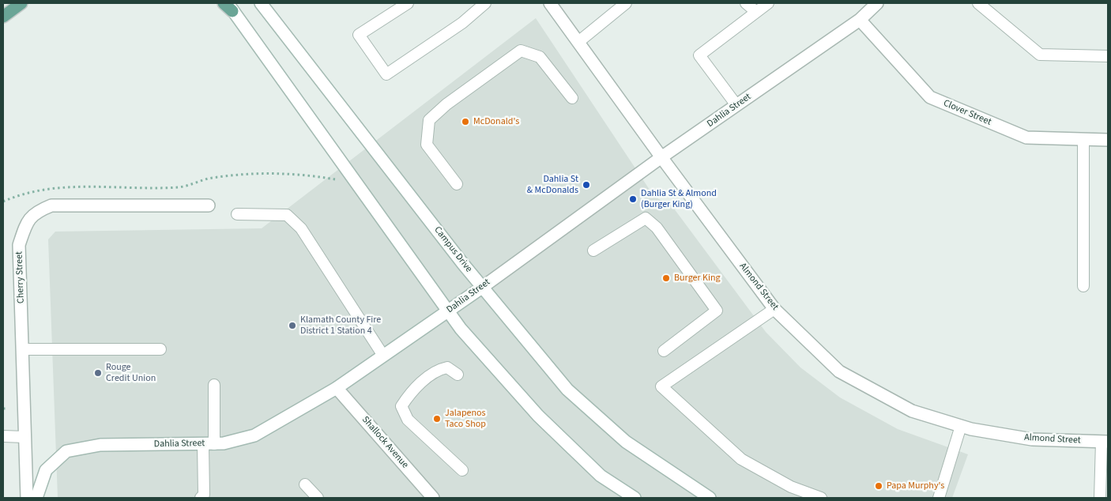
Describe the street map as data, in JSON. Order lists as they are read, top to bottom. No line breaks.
{"streets":{"street":["Dahlia Street","Clover Street","Campus Drive","Cherry Street","Almond Street","Shallock Avenue"]},"crossings":[["Dahlia Street","Clover Street"],["Dahlia Street","Campus Drive"],["Dahlia Street","Almond Street"],["Dahlia Street","Shallock Avenue"]],"places":["McDonald's","Dahlia St & McDonalds","Dahlia St & Almond (Burger King)","Burger King","Klamath County Fire District 1 Station 4","Rouge Credit Union","Jalapenos Taco Shop","Papa Murphy's"]}
